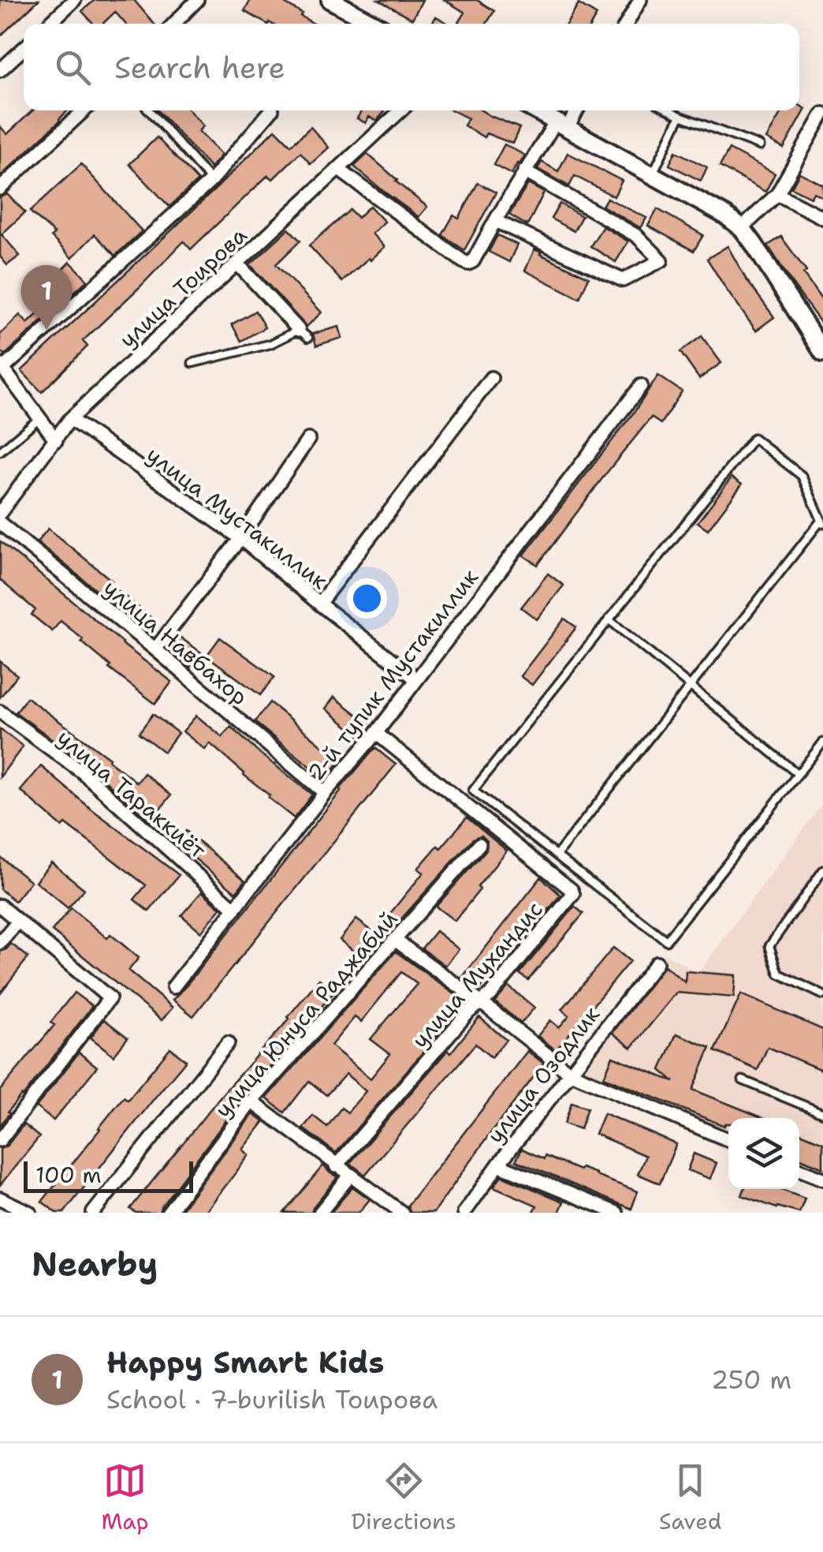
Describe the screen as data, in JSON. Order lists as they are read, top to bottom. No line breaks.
{"streets":{"street":["улица Тоирова","улица Мустакиллик","улица Навбахор","2-й тупик Мустакиллик","улица Тараккиёт","улица Мухандис","улица Юнуса Раджабий","улица Озодлик"]},"crossings":[["улица Тоирова","улица Мустакиллик"],["улица Мустакиллик","2-й тупик Мустакиллик"],["улица Навбахор","2-й тупик Мустакиллик"],["2-й тупик Мустакиллик","улица Тараккиёт"],["2-й тупик Мустакиллик","улица Мухандис"]],"scale_bar":"100 m","page":{"search":"Search here","pins":"1","scale":"100 m","heading":"Nearby","list":[{"mark":"1","name":"Happy Smart Kids","note":"School · 7-burilish Тоирова","value":"250 m"}],"nav":["Map","Directions","Saved"]}}
